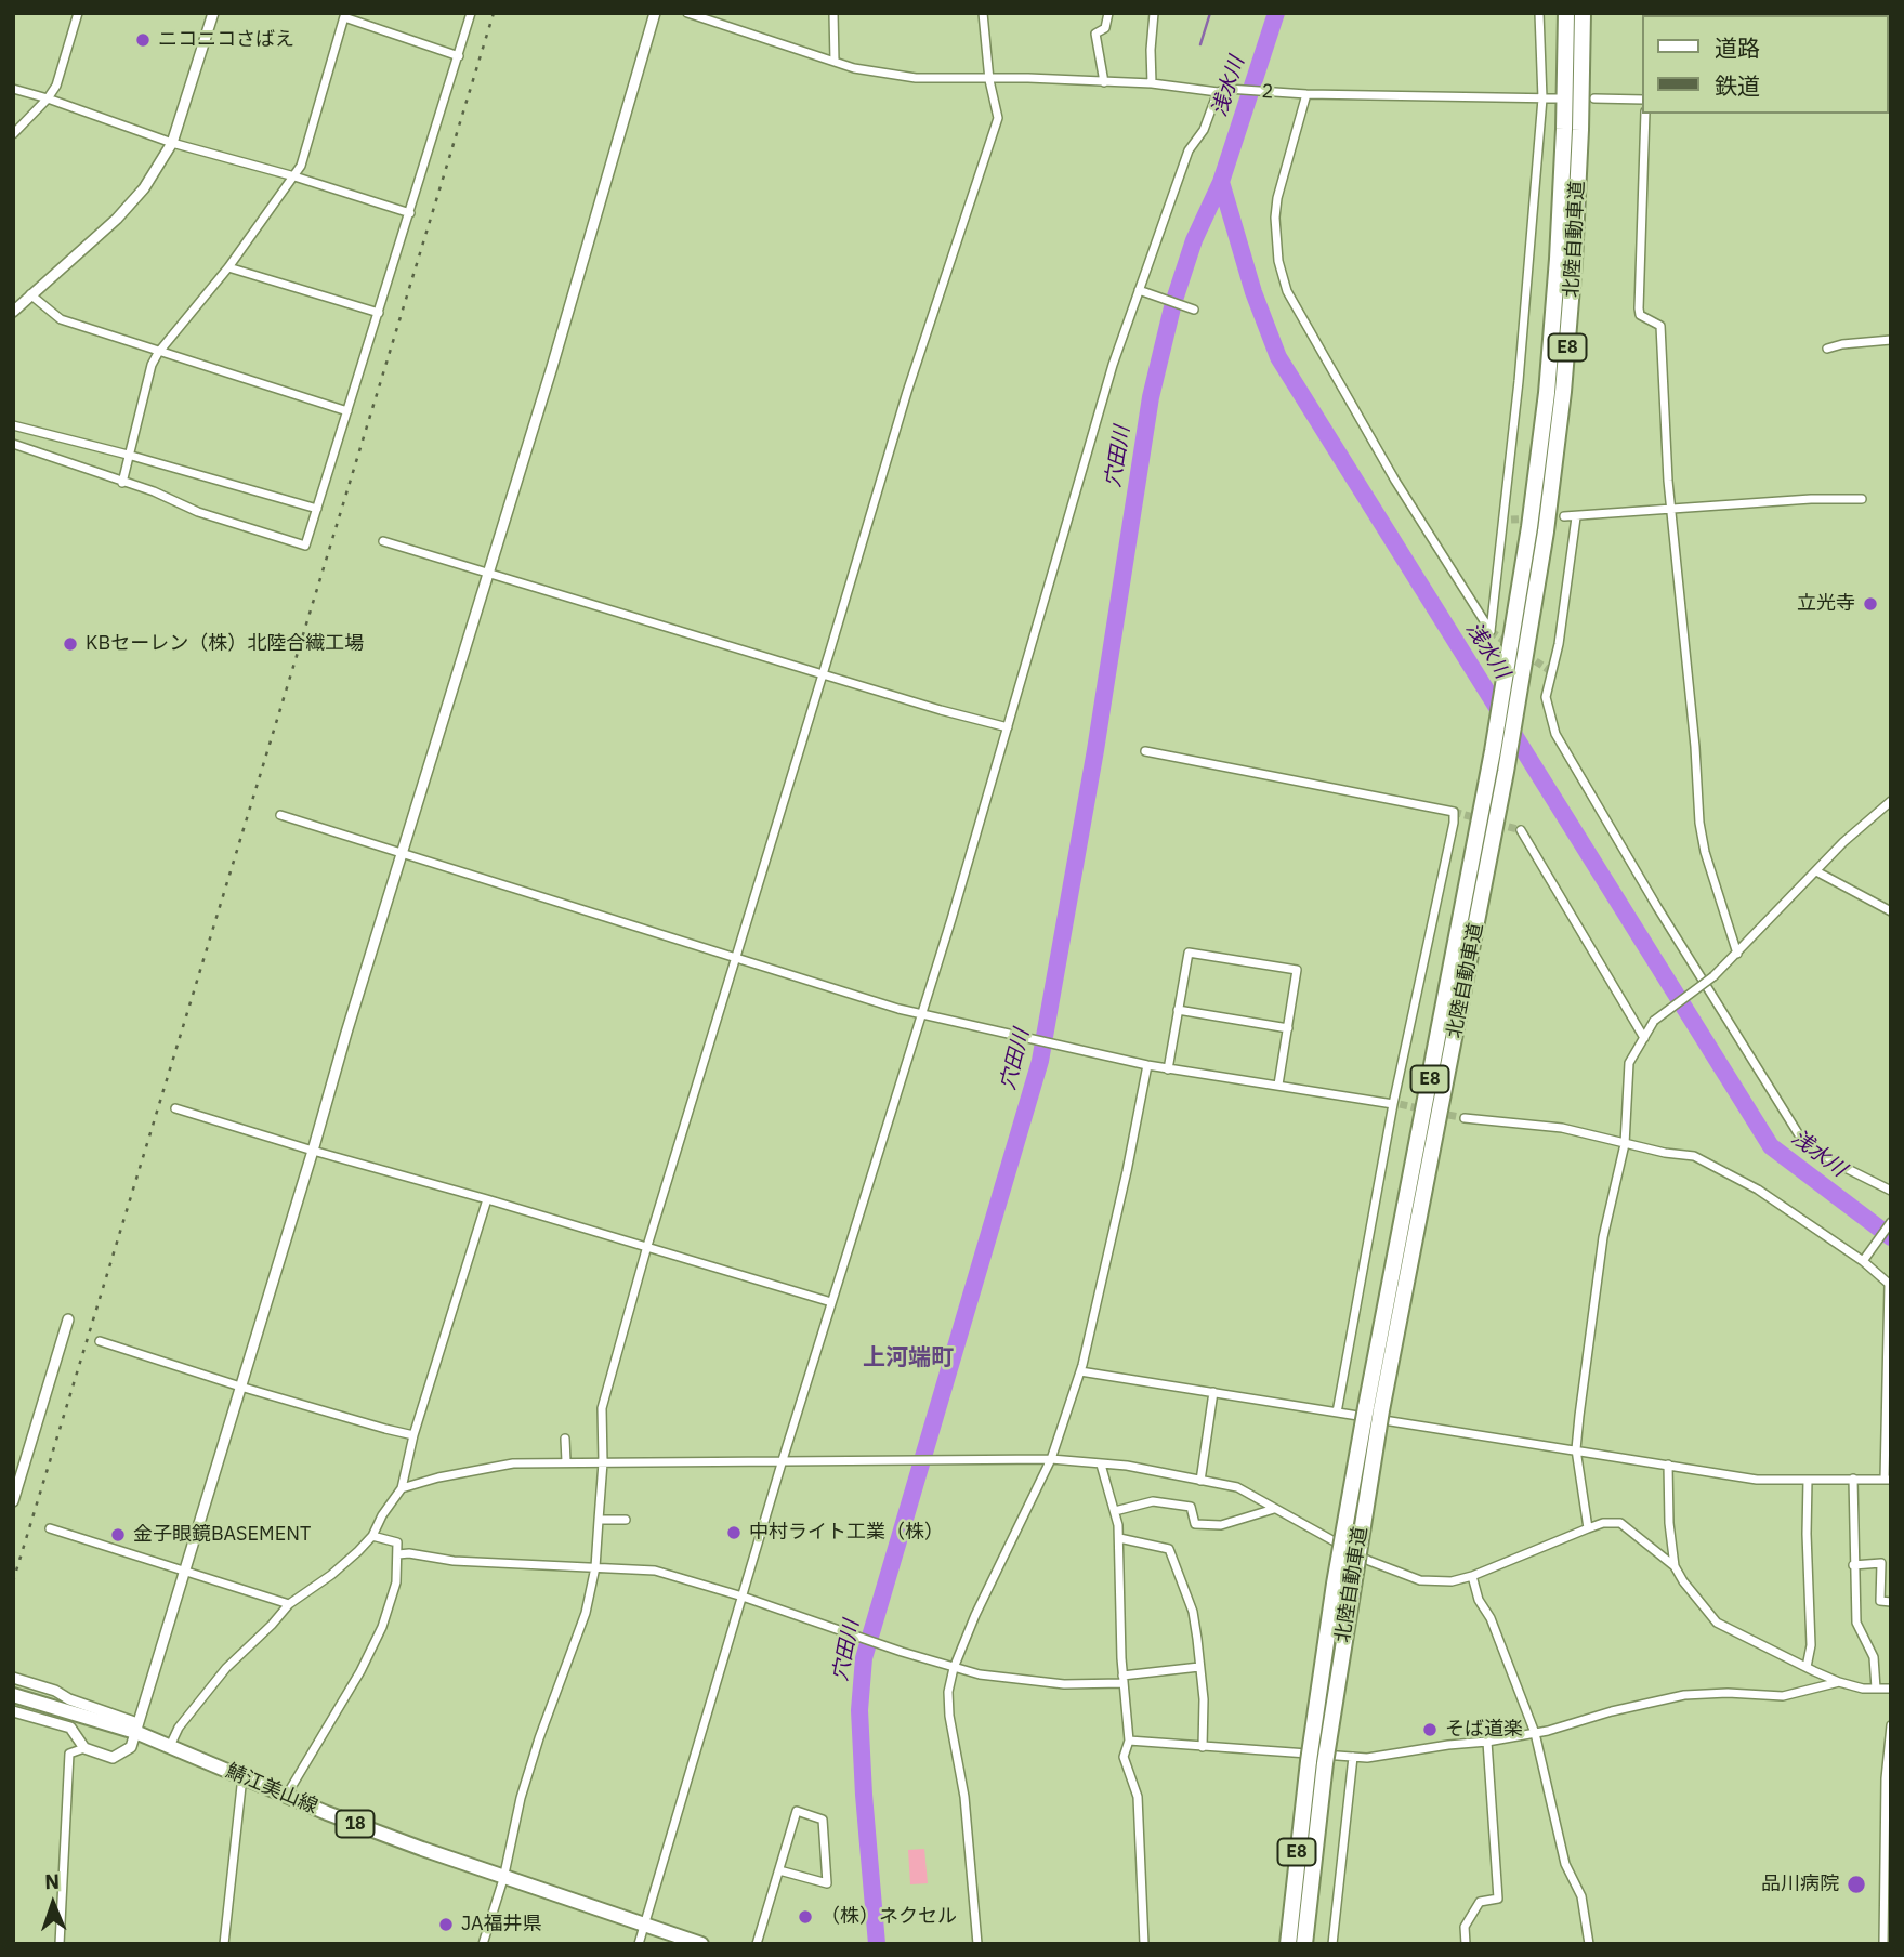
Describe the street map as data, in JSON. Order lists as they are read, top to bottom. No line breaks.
{"streets":{"highway":["北陸自動車道","E8"],"main road":["鯖江美山線","18"],"street":["2"]},"districts":["上河端町"],"water":["浅水川","穴田川"],"places":["ニコニコさばえ","立光寺","KBセーレン（株）北陸合繊工場","中村ライト工業（株）","金子眼鏡BASEMENT","そば道楽","品川病院","（株）ネクセル","JA福井県"],"legend":["道路","鉄道"],"north":"top"}
